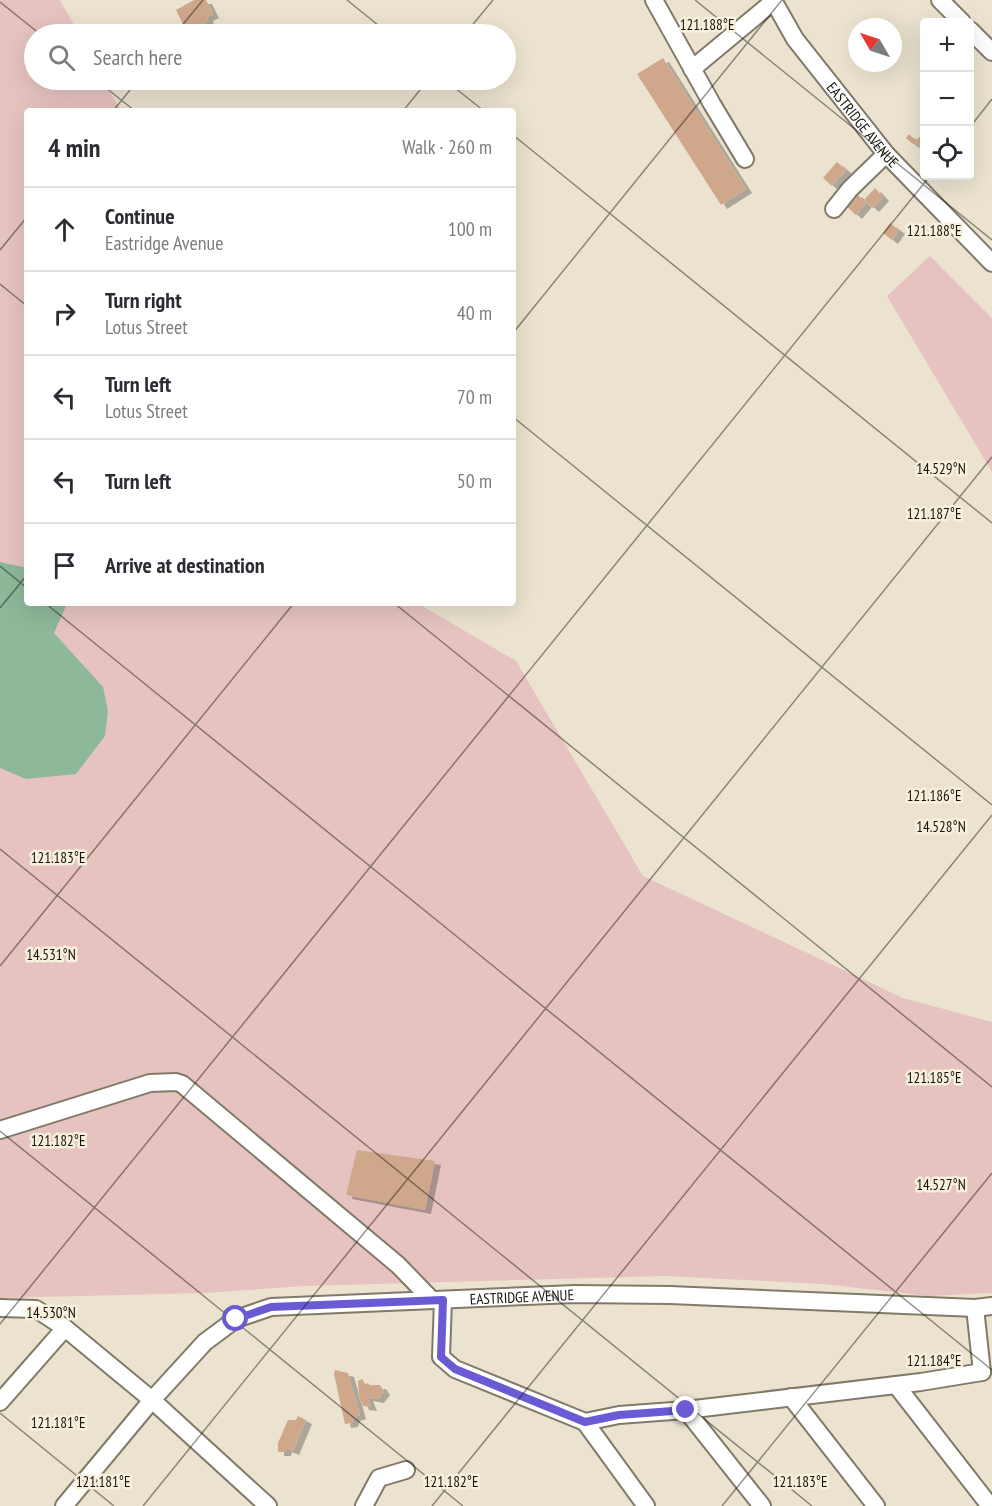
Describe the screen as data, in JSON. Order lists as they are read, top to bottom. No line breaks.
{"streets":{"street":["EASTRIDGE AVENUE"]},"north":"top left","page":{"map_buttons":["+","−"],"search":"Search here","heading":["4 min","Walk · 260 m"],"list":[["Continue","Eastridge Avenue","100 m"],["Turn right","Lotus Street","40 m"],["Turn left","Lotus Street","70 m"],["Turn left","50 m"],"Arrive at destination"]},"coordinates":["121.188°E","14.529°N","121.187°E","121.186°E","14.528°N","121.183°E","14.531°N","121.185°E","121.182°E","14.527°N","14.530°N","121.184°E","121.181°E"]}
